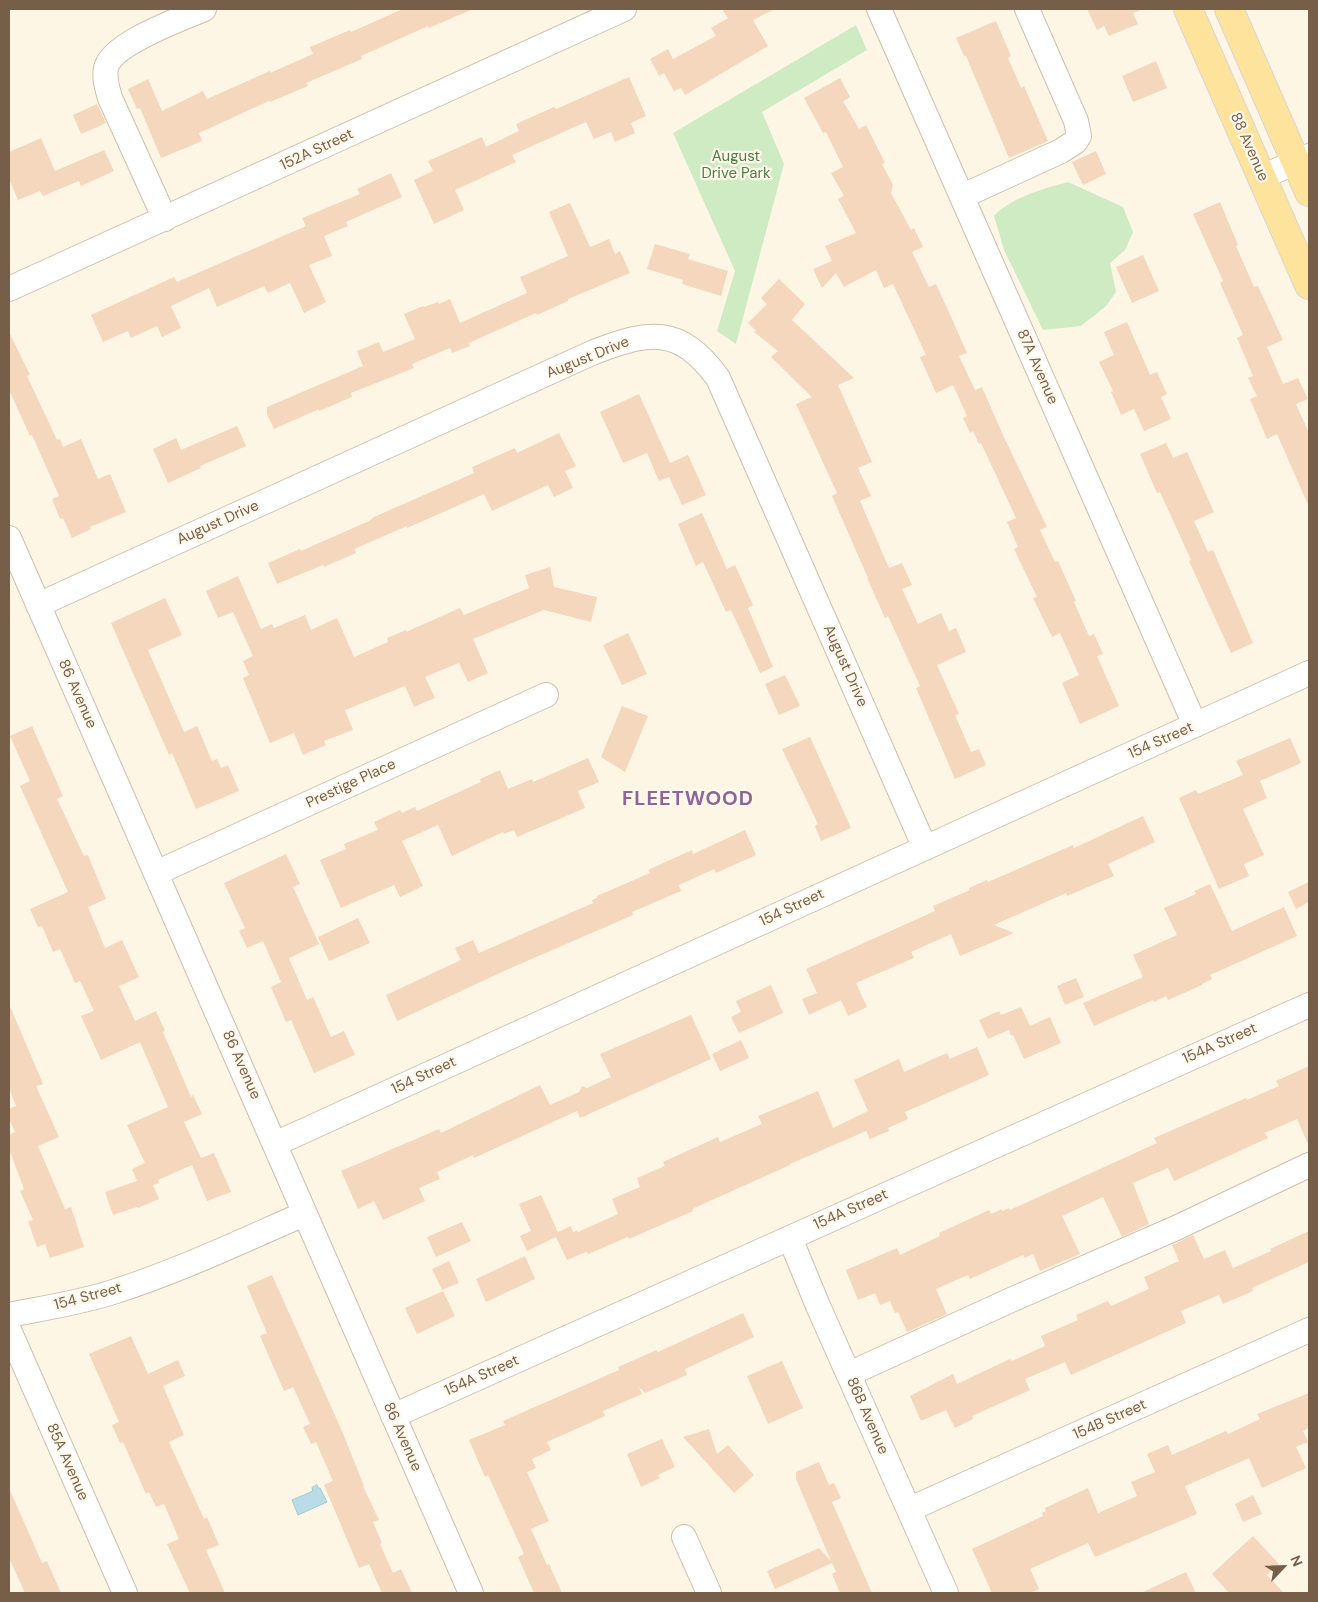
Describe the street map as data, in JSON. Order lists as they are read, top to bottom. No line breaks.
{"streets":{"main road":["88 Avenue"],"street":["152A Street","August Drive","87A Avenue","86 Avenue","154 Street","Prestige Place","154A Street","86B Avenue","154B Street","85A Avenue"]},"crossings":[["August Drive","86 Avenue"],["August Drive","154 Street"],["87A Avenue","154 Street"],["86 Avenue","154 Street"],["86 Avenue","Prestige Place"],["86 Avenue","154A Street"],["154A Street","86B Avenue"],["86B Avenue","154B Street"]],"districts":["FLEETWOOD"],"parks":["August Drive Park"],"north":"top right"}
